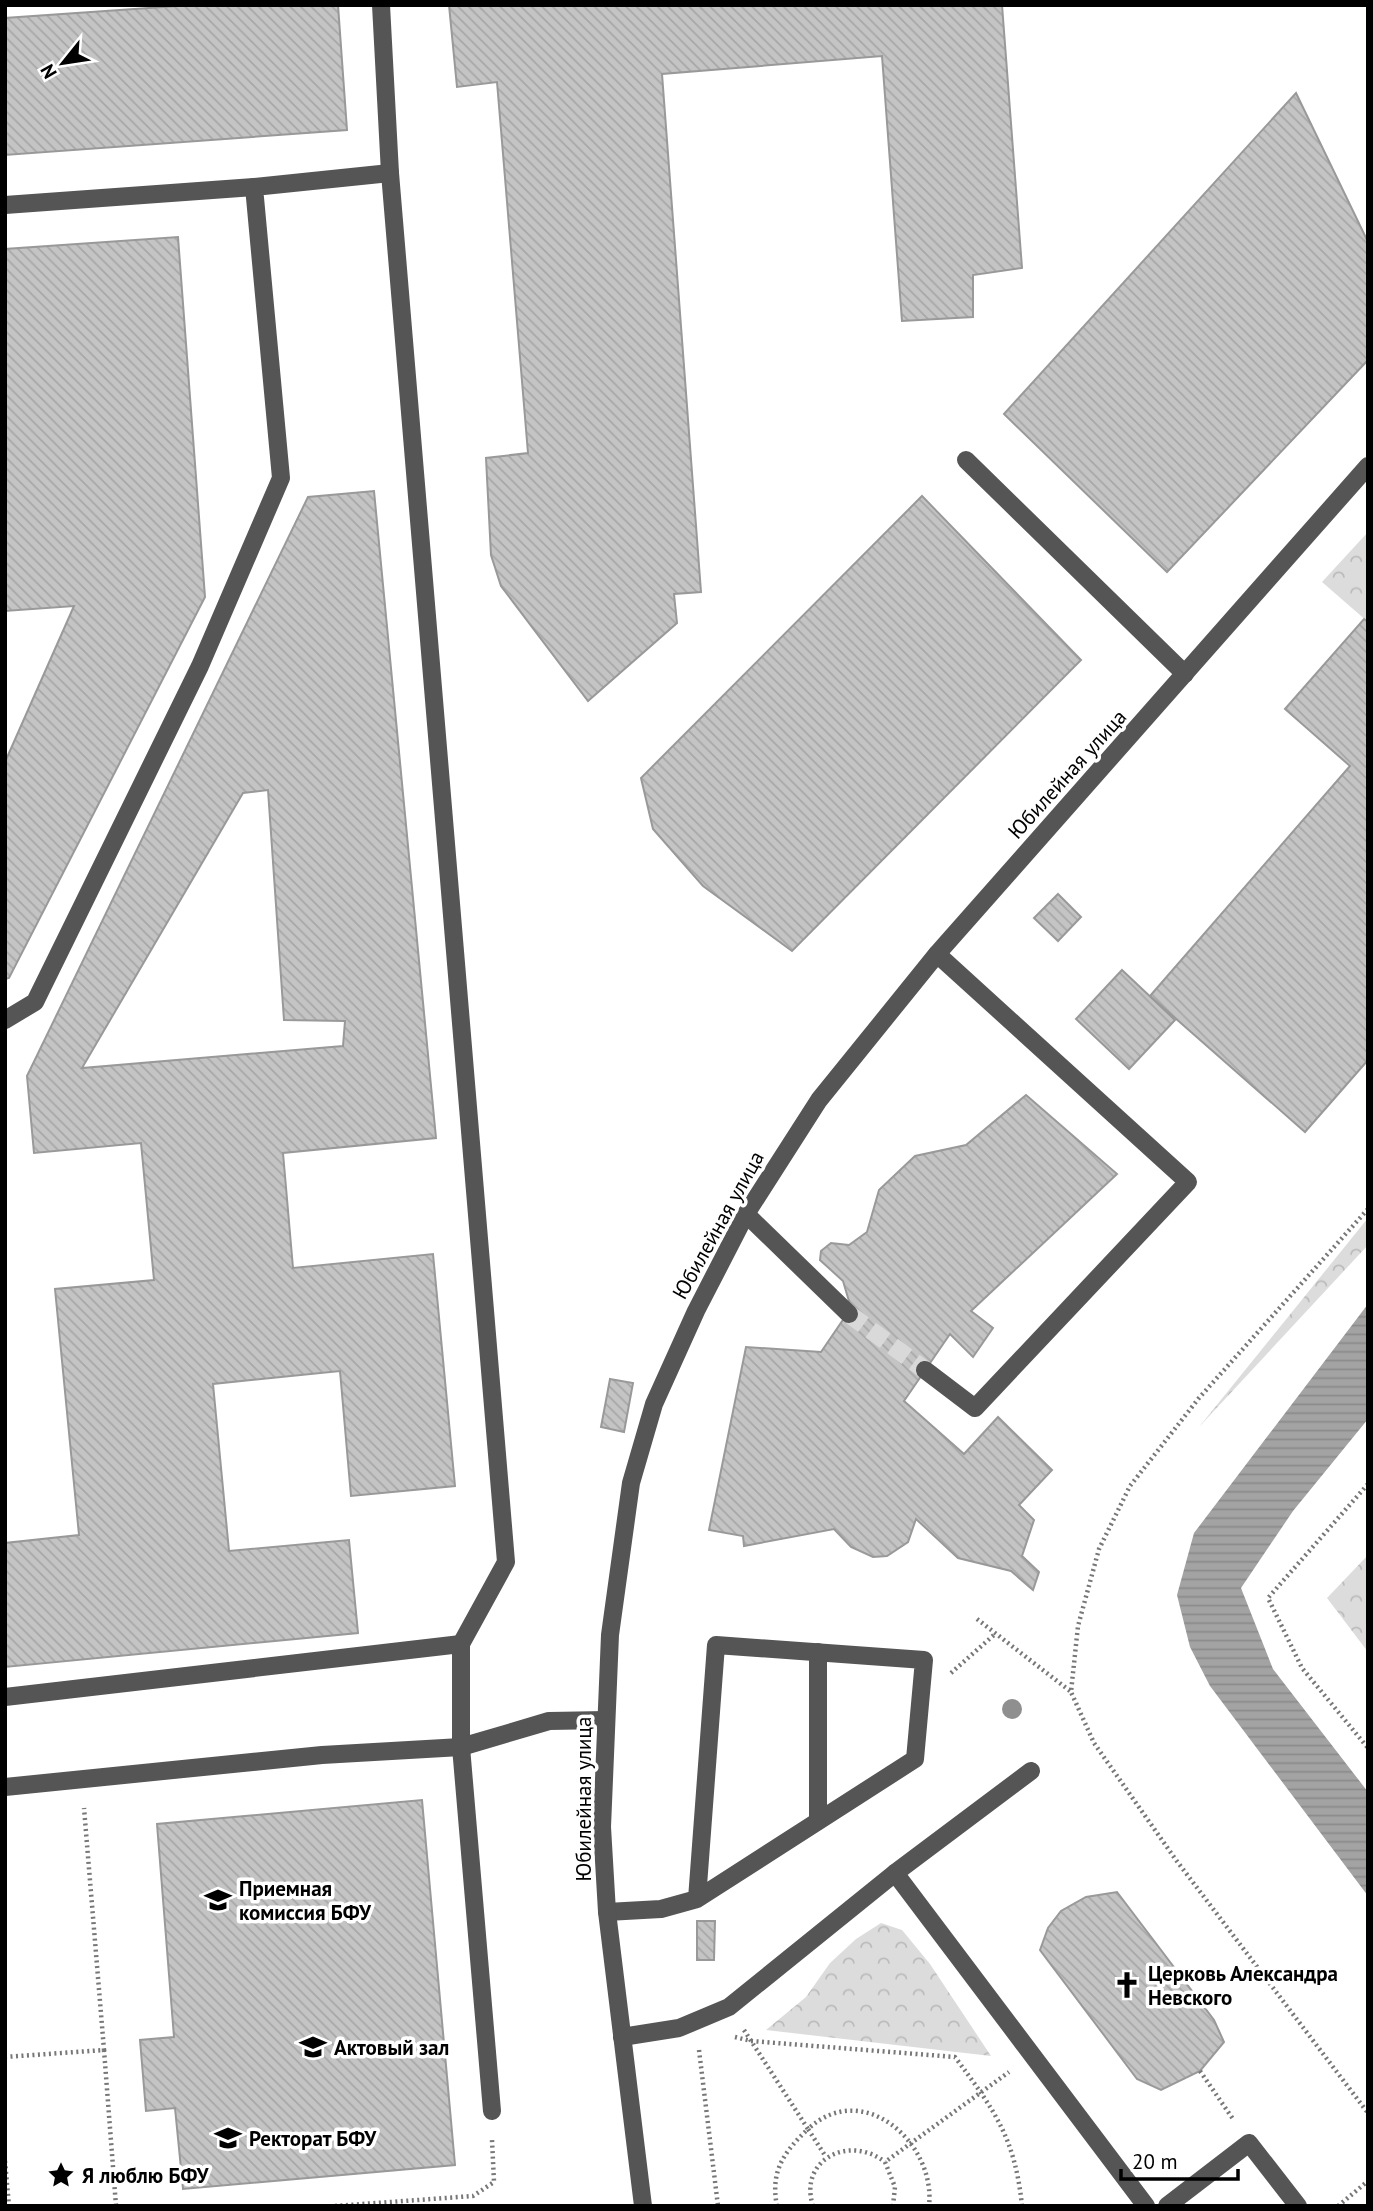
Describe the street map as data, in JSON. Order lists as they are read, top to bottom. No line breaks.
{"streets":{"street":["Юбилейная улица"]},"places":{"school or university":["Приемная комиссия БФУ","Актовый зал","Ректорат БФУ"],"church":["Церковь Александра Невского"],"place":["Я люблю БФУ"]},"scale_bar":"20 m","north":"bottom left"}
